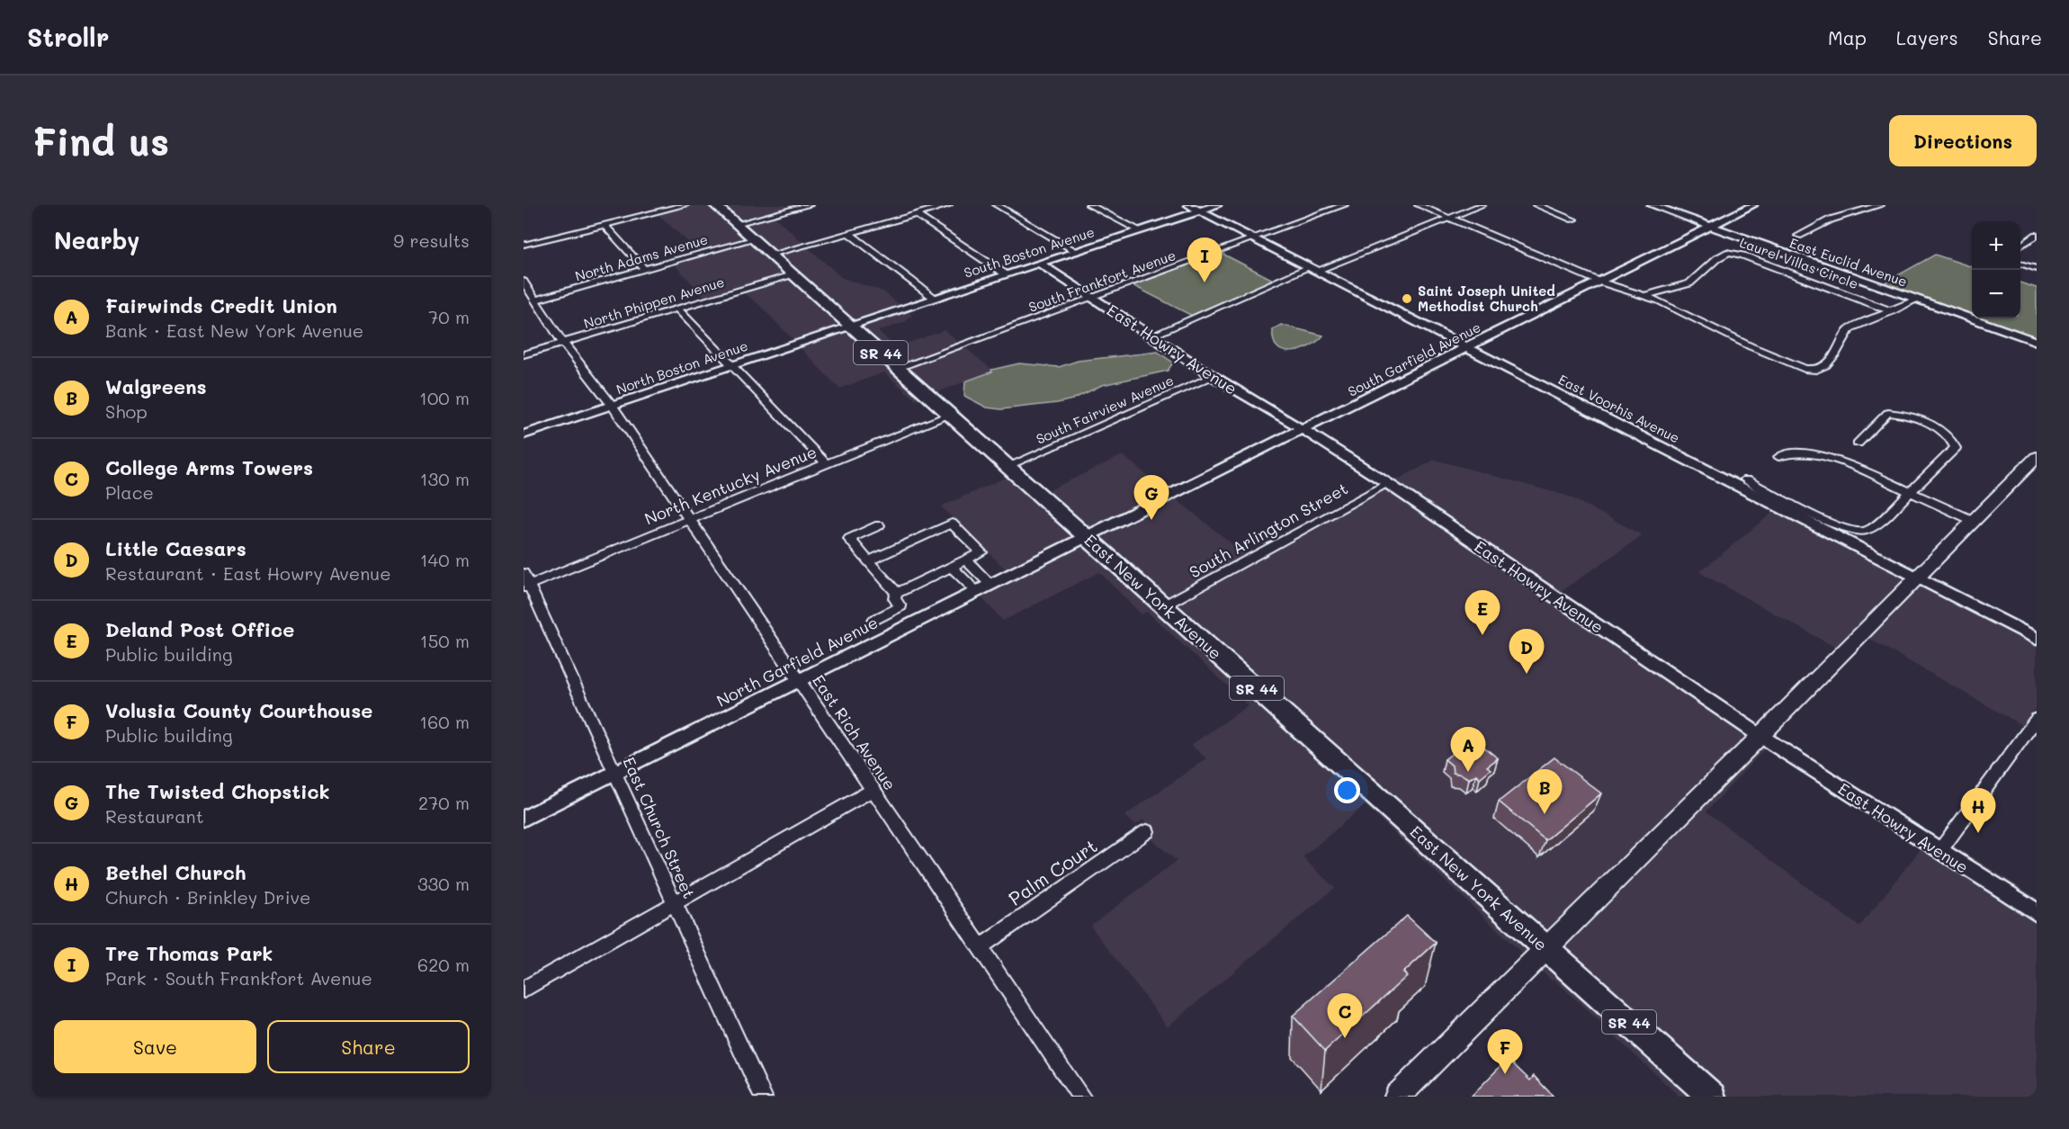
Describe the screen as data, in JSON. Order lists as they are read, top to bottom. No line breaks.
{"streets":{"main road":["SR 44","East New York Avenue"],"street":["South Boston Avenue","North Adams Avenue","East Euclid Avenue","Laurel Villas Circle","South Frankfort Avenue","North Phippen Avenue","East Howry Avenue","South Garfield Avenue","North Boston Avenue","East Voorhis Avenue","South Fairview Avenue","North Kentucky Avenue","South Arlington Street","North Garfield Avenue","East Rich Avenue","East Church Street","Palm Court"]},"crossings":[["South Boston Avenue","East Howry Avenue"],["South Boston Avenue","North Boston Avenue"],["South Boston Avenue","East Voorhis Avenue"],["South Boston Avenue","East New York Avenue"],["North Adams Avenue","East New York Avenue"],["North Adams Avenue","East Rich Avenue"],["East Euclid Avenue","South Garfield Avenue"],["South Frankfort Avenue","East Howry Avenue"],["South Frankfort Avenue","East Voorhis Avenue"],["South Frankfort Avenue","East New York Avenue"],["North Phippen Avenue","East New York Avenue"],["North Phippen Avenue","East Rich Avenue"],["East Howry Avenue","South Garfield Avenue"],["East Howry Avenue","South Fairview Avenue"],["East Howry Avenue","South Arlington Street"],["South Garfield Avenue","East Voorhis Avenue"],["South Garfield Avenue","East New York Avenue"],["South Garfield Avenue","North Garfield Avenue"],["North Boston Avenue","East New York Avenue"],["North Boston Avenue","East Rich Avenue"],["South Fairview Avenue","East New York Avenue"],["North Kentucky Avenue","East New York Avenue"],["North Kentucky Avenue","East Rich Avenue"],["North Kentucky Avenue","East Church Street"],["South Arlington Street","East New York Avenue"],["East New York Avenue","North Garfield Avenue"],["North Garfield Avenue","East Rich Avenue"],["North Garfield Avenue","East Church Street"],["East Rich Avenue","Palm Court"]],"places":["Saint Joseph United Methodist Church"],"page":{"header":"Strollr","nav":["Map","Layers","Share"],"buttons":["Directions",["Save","Share"]],"title":"Find us","heading":["Nearby","9 results"],"map_buttons":["+","−"],"pins":["I","G","E","D","A","B","H","C","F"],"list":[{"mark":"A","name":"Fairwinds Credit Union","note":"Bank · East New York Avenue","value":"70 m"},{"mark":"B","name":"Walgreens","note":"Shop","value":"100 m"},{"mark":"C","name":"College Arms Towers","note":"Place","value":"130 m"},{"mark":"D","name":"Little Caesars","note":"Restaurant · East Howry Avenue","value":"140 m"},{"mark":"E","name":"Deland Post Office","note":"Public building","value":"150 m"},{"mark":"F","name":"Volusia County Courthouse","note":"Public building","value":"160 m"},{"mark":"G","name":"The Twisted Chopstick","note":"Restaurant","value":"270 m"},{"mark":"H","name":"Bethel Church","note":"Church · Brinkley Drive","value":"330 m"},{"mark":"I","name":"Tre Thomas Park","note":"Park · South Frankfort Avenue","value":"620 m"}]}}
